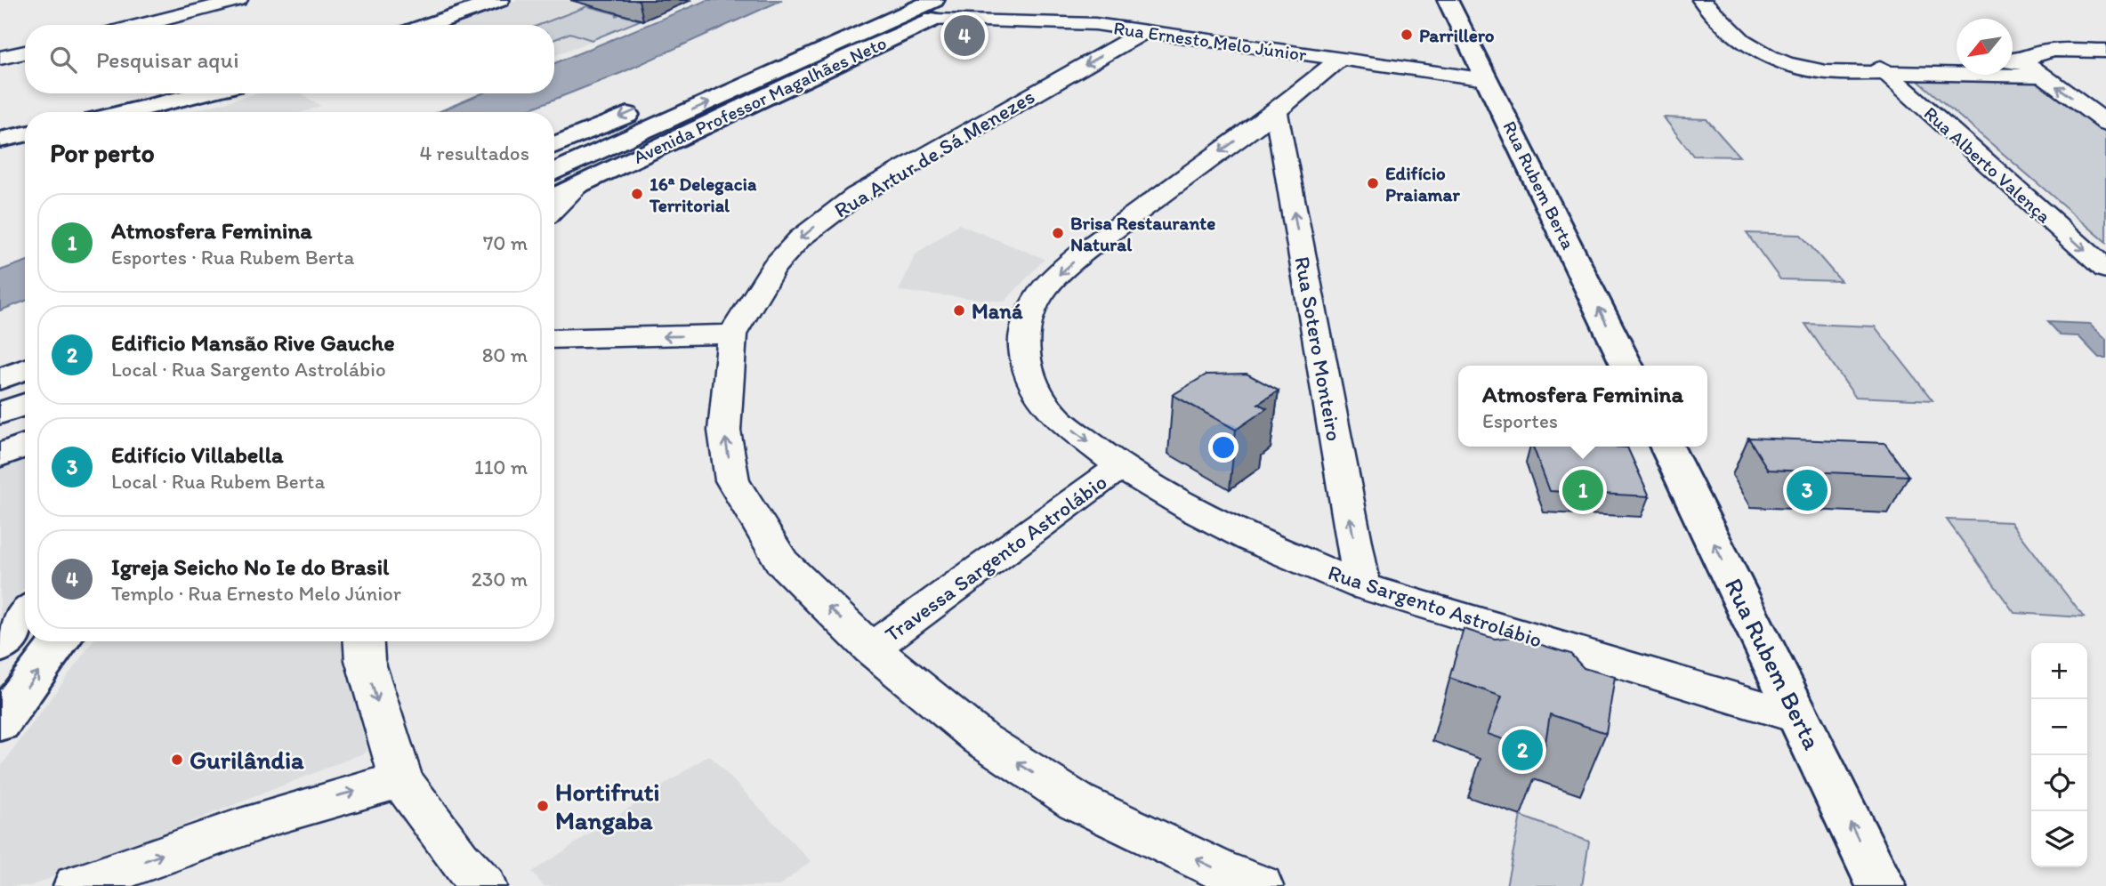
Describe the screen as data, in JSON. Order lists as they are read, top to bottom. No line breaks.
{"streets":{"street":["Rua Ernesto Melo Júnior","Avenida Professor Magalhães Neto","Rua Artur de Sá Menezes","Rua Alberto Valença","Rua Rubem Berta","Rua Sotero Monteiro","Travessa Sargento Astrolábio","Rua Sargento Astrolábio"]},"crossings":[["Rua Ernesto Melo Júnior","Avenida Professor Magalhães Neto"],["Rua Ernesto Melo Júnior","Rua Artur de Sá Menezes"],["Rua Ernesto Melo Júnior","Rua Rubem Berta"],["Rua Ernesto Melo Júnior","Rua Sargento Astrolábio"],["Rua Artur de Sá Menezes","Travessa Sargento Astrolábio"],["Rua Rubem Berta","Rua Sargento Astrolábio"],["Rua Sotero Monteiro","Rua Sargento Astrolábio"],["Travessa Sargento Astrolábio","Rua Sargento Astrolábio"]],"one_way":["Rua Rubem Berta","Rua Sotero Monteiro"],"places":["Parrillero","Edifício Praiamar","16ª Delegacia Territorial","Brisa Restaurante Natural","Maná","Gurilândia","Hortifruti Mangaba"],"north":"bottom left","page":{"pins":["4","1","3","2"],"search":"Pesquisar aqui","heading":["Por perto","4 resultados"],"list":[{"mark":"1","name":"Atmosfera Feminina","note":"Esportes · Rua Rubem Berta","value":"70 m"},{"mark":"2","name":"Edificio Mansão Rive Gauche","note":"Local · Rua Sargento Astrolábio","value":"80 m"},{"mark":"3","name":"Edifício Villabella","note":"Local · Rua Rubem Berta","value":"110 m"},{"mark":"4","name":"Igreja Seicho No Ie do Brasil","note":"Templo · Rua Ernesto Melo Júnior","value":"230 m"}],"popup":["Atmosfera Feminina","Esportes"],"map_buttons":["+","−"]}}
